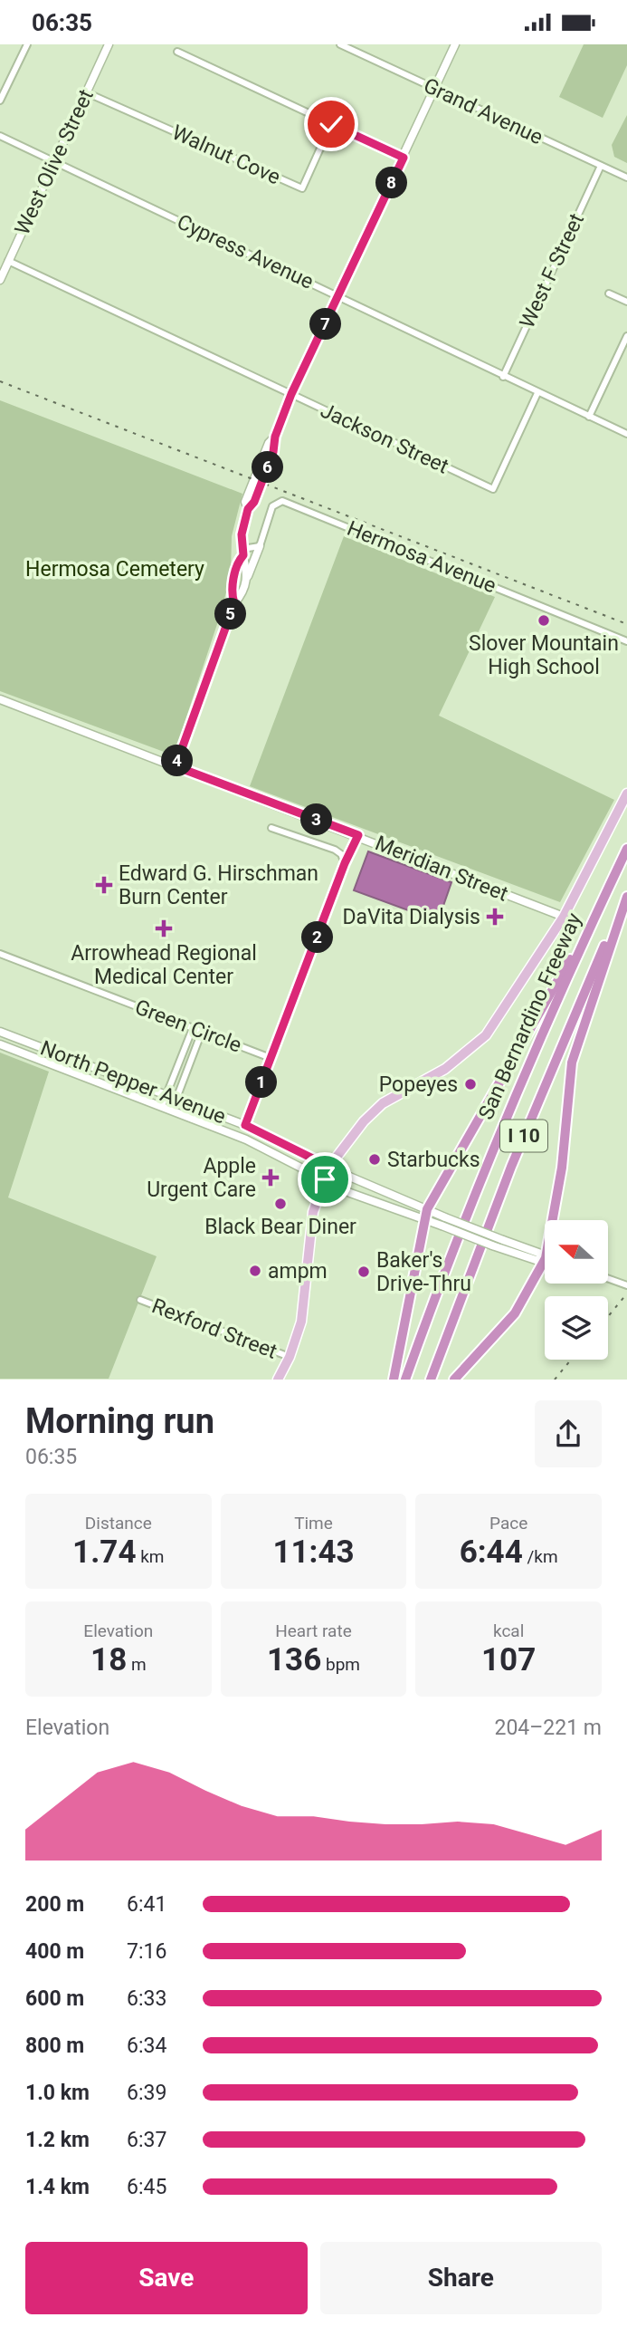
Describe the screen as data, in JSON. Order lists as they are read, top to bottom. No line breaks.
{"streets":{"highway":["San Bernardino Freeway","I 10"],"street":["Grand Avenue","Walnut Cove","West Olive Street","Cypress Avenue","West F Street","Jackson Street","Hermosa Avenue","Meridian Street","Green Circle","North Pepper Avenue","Rexford Street"]},"crossings":[["Grand Avenue","West F Street"],["Walnut Cove","West Olive Street"],["West Olive Street","Cypress Avenue"],["West Olive Street","Jackson Street"],["Cypress Avenue","West F Street"],["Cypress Avenue","Jackson Street"]],"parks":["Hermosa Cemetery"],"places":{"other":["Slover Mountain High School","Popeyes","Starbucks","Black Bear Diner","ampm","Baker's Drive-Thru"],"health":["Edward G. Hirschman Burn Center","DaVita Dialysis","Arrowhead Regional Medical Center","Apple Urgent Care"]},"north":"left","page":{"status":"06:35","pins":["8","7","6","5","4","3","2","1"],"heading":["Morning run","06:35"],"stats":[["Distance","1.74 km"],["Time","11:43"],["Pace","6:44 /km"],["Elevation","18 m"],["Heart rate","136 bpm"],["kcal","107"]],"chart":["Elevation","204–221 m"],"list":[{"name":"200 m","note":"6:41"},{"name":"400 m","note":"7:16"},{"name":"600 m","note":"6:33"},{"name":"800 m","note":"6:34"},{"name":"1.0 km","note":"6:39"},{"name":"1.2 km","note":"6:37"},{"name":"1.4 km","note":"6:45"}],"buttons":["Save","Share"]}}
